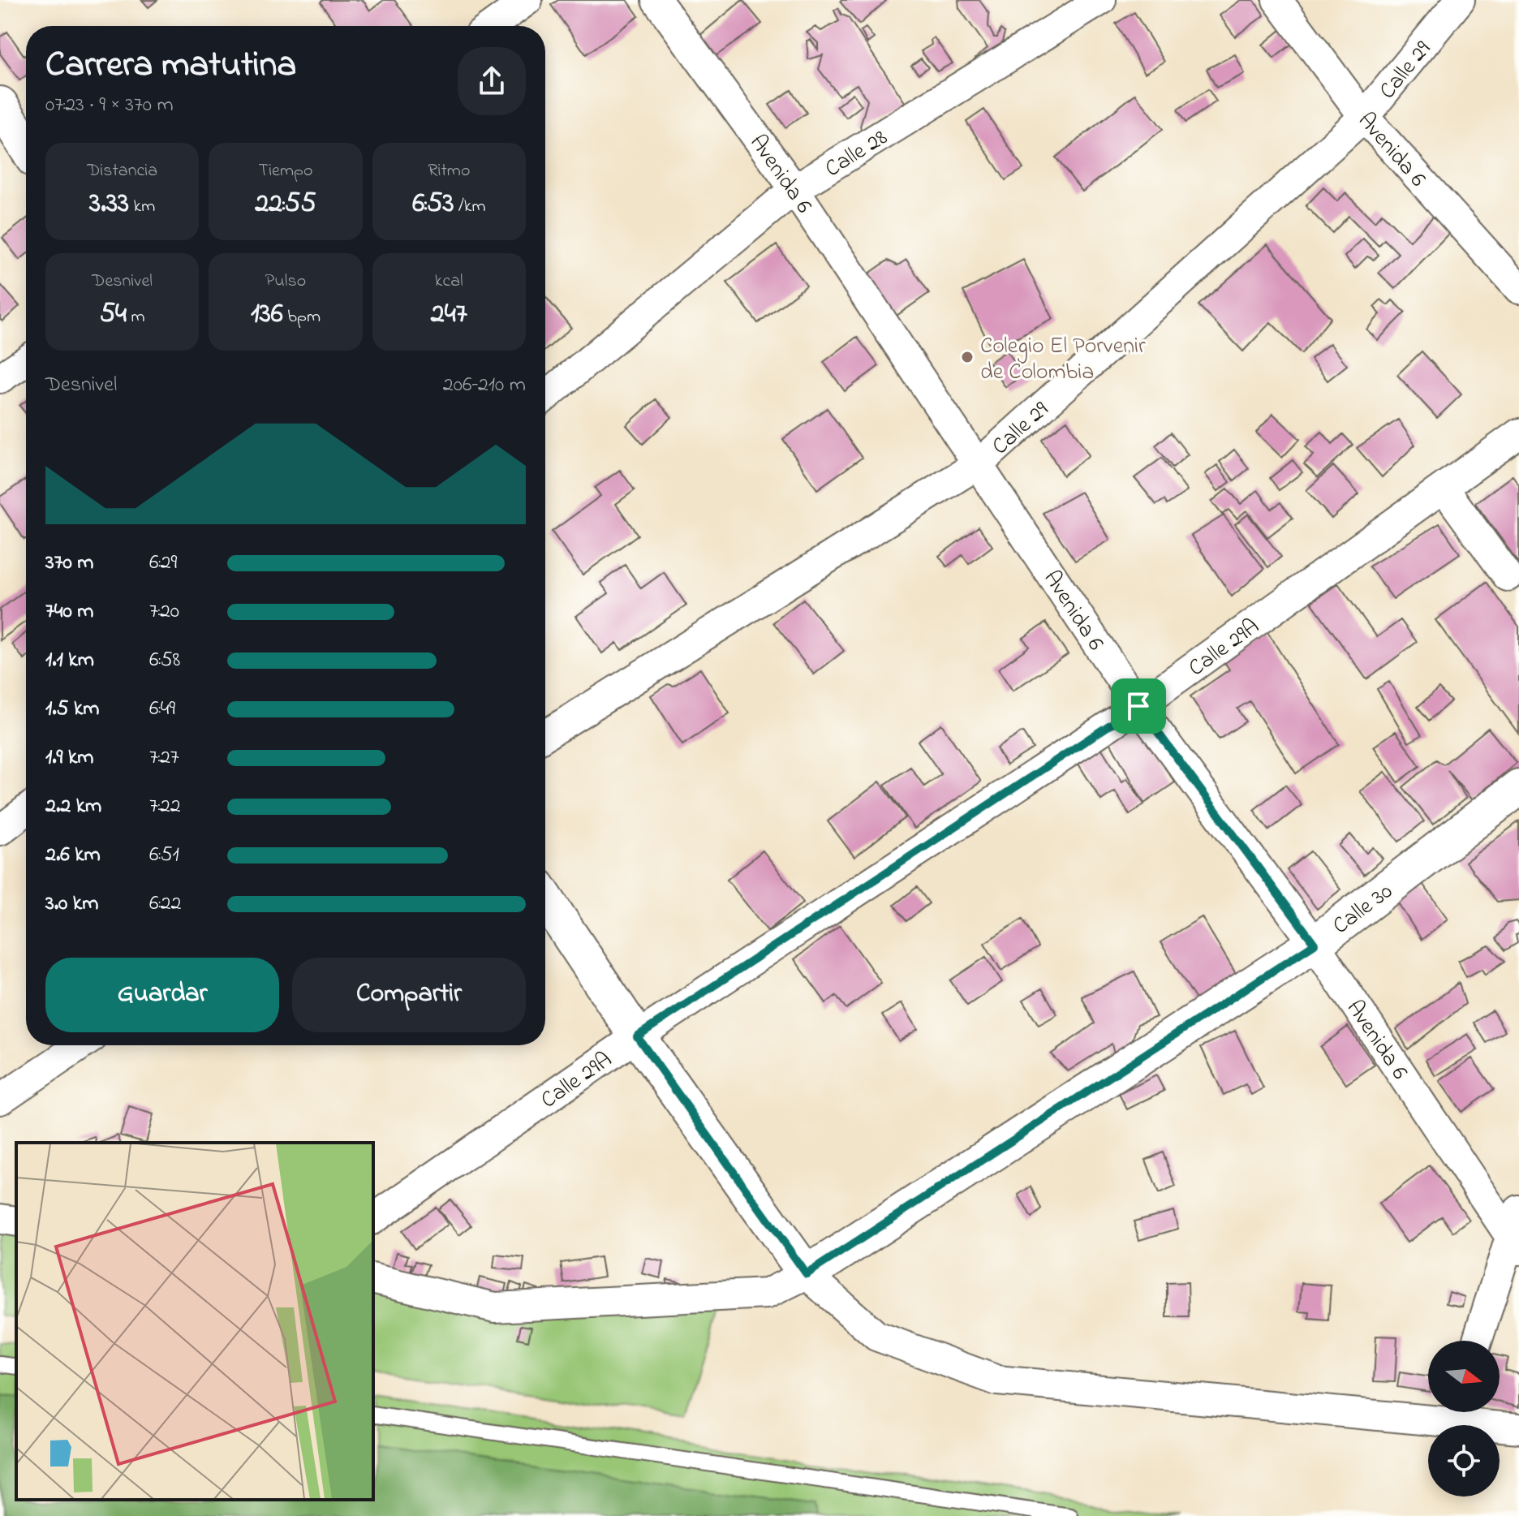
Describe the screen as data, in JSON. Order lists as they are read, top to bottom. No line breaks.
{"streets":{"street":["Calle 29","Avenida 6","Calle 28","Calle 29A","Calle 30"]},"crossings":[["Calle 29","Avenida 6"],["Avenida 6","Calle 28"],["Avenida 6","Calle 29A"],["Avenida 6","Calle 30"]],"places":["Colegio El Porvenir de Colombia"],"north":"right","page":{"heading":["Carrera matutina","07:23 · 9 × 370 m"],"stats":[["Distancia","3.33 km"],["Tiempo","22:55"],["Ritmo","6:53 /km"],["Desnivel","54 m"],["Pulso","136 bpm"],["kcal","247"]],"chart":["Desnivel","206–210 m"],"list":[{"name":"370 m","note":"6:29"},{"name":"740 m","note":"7:20"},{"name":"1.1 km","note":"6:58"},{"name":"1.5 km","note":"6:49"},{"name":"1.9 km","note":"7:27"},{"name":"2.2 km","note":"7:22"},{"name":"2.6 km","note":"6:51"},{"name":"3.0 km","note":"6:22"}],"buttons":["Guardar","Compartir"]}}
